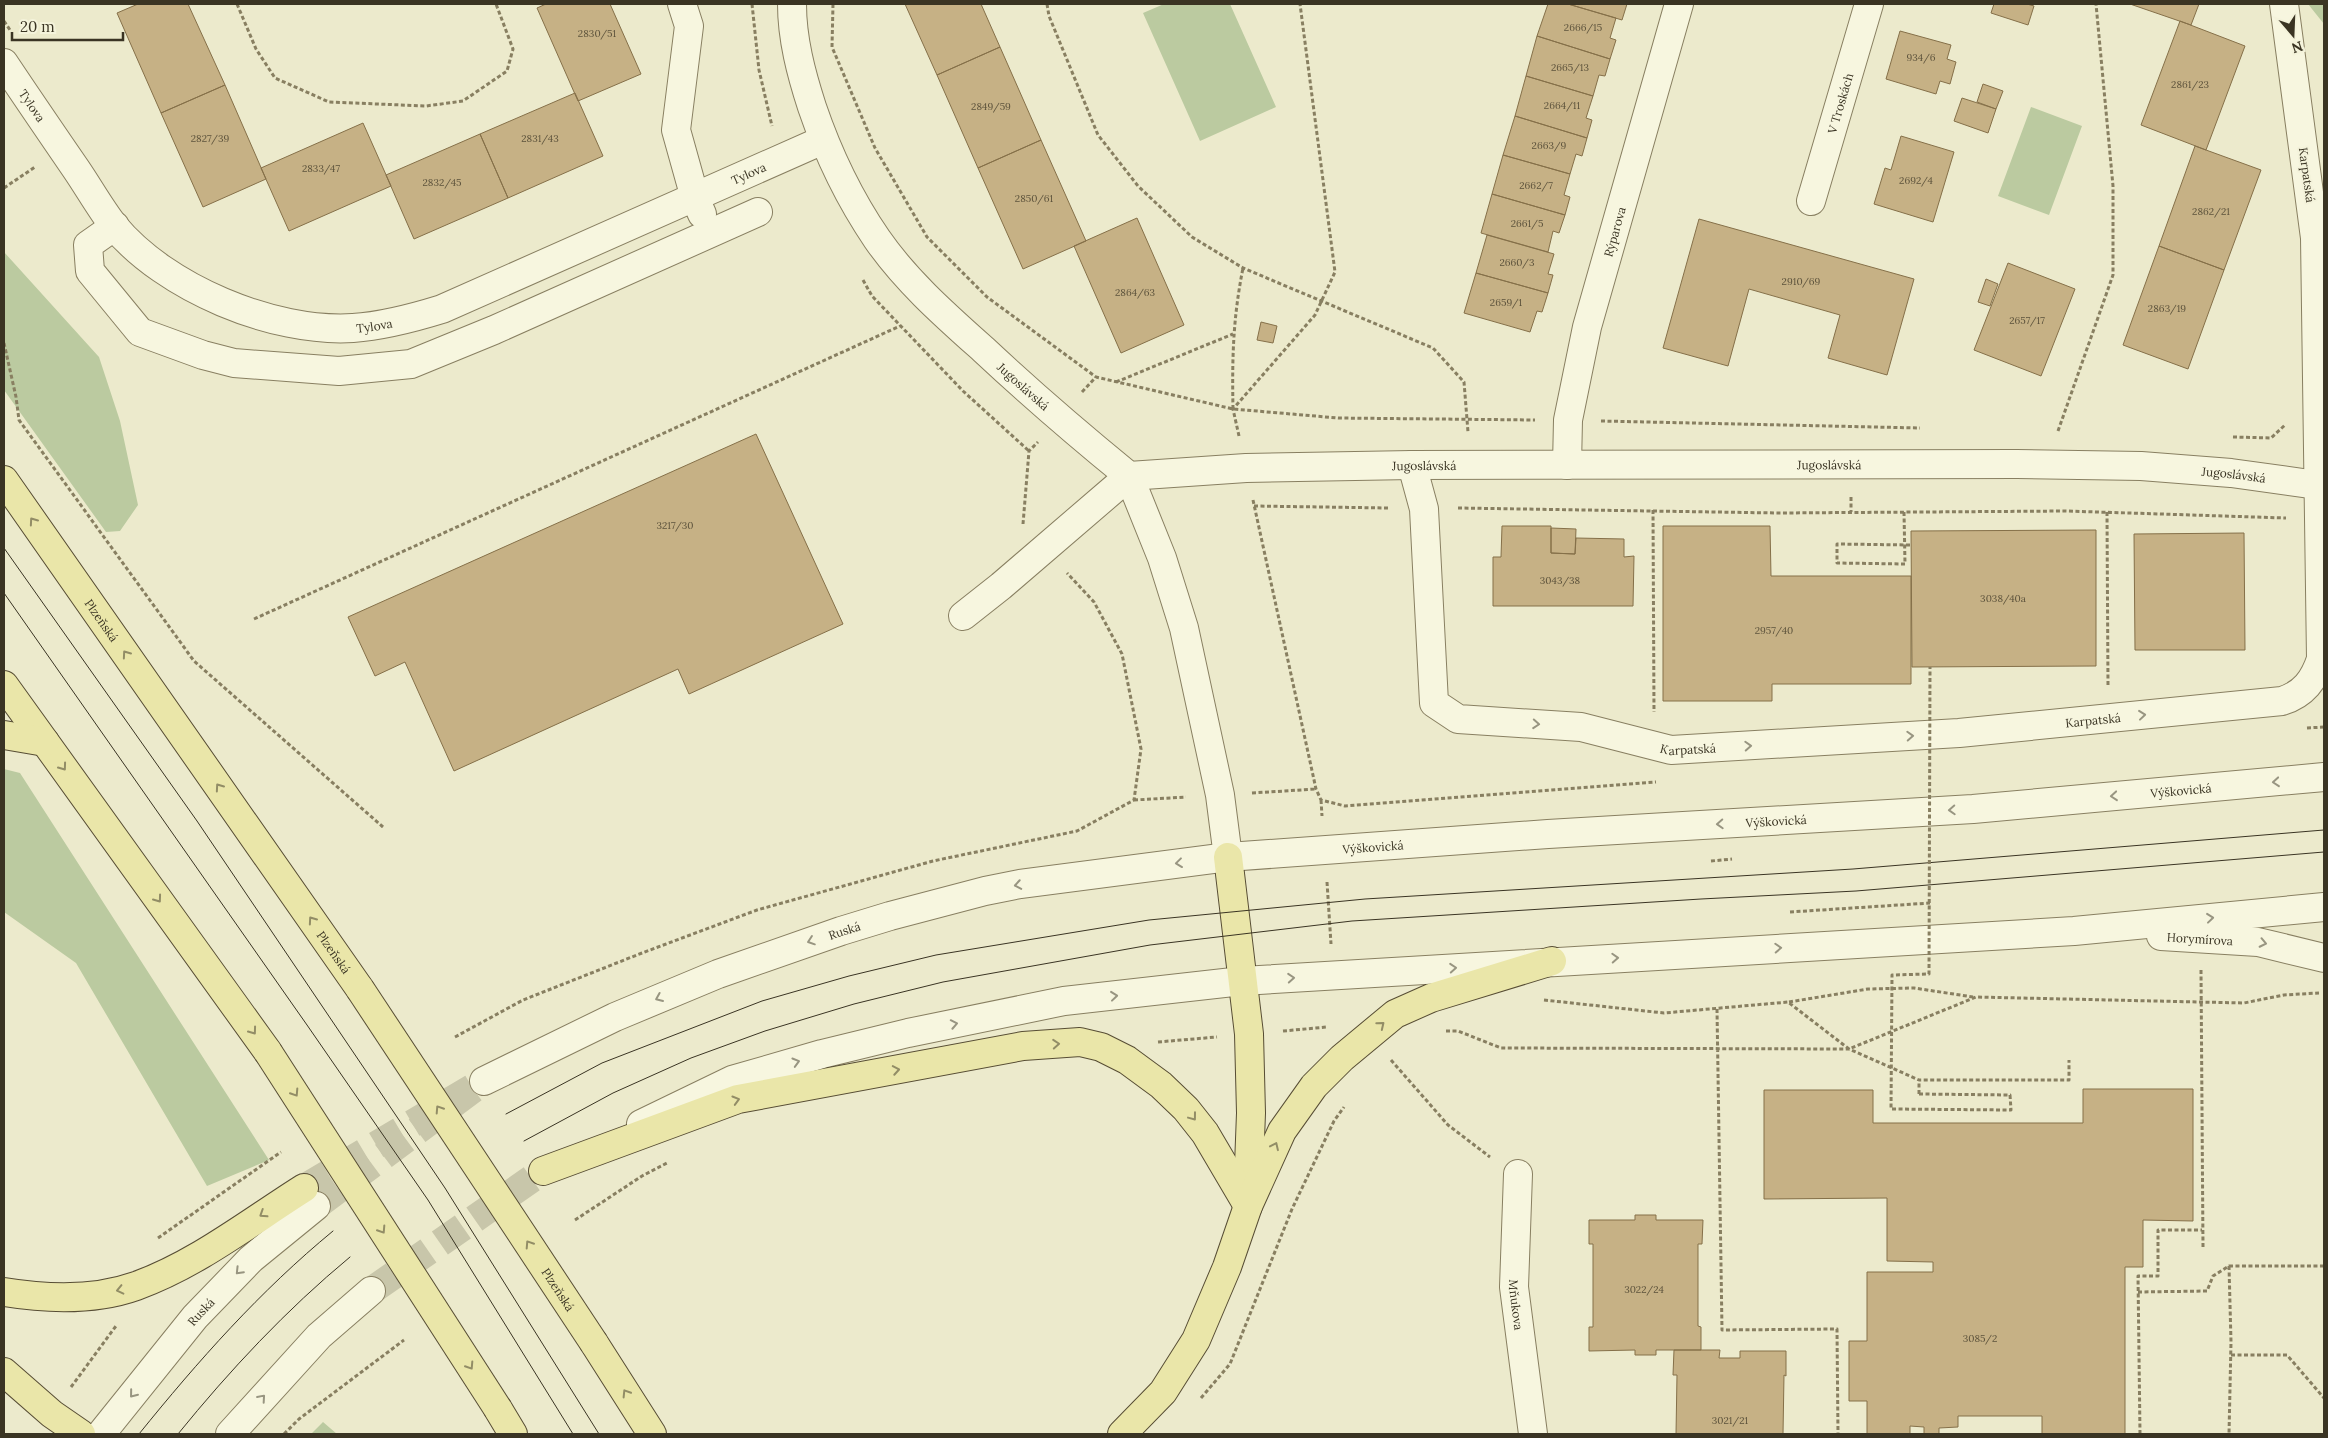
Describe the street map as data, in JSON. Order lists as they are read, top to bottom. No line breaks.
{"streets":{"main road":["Plzeňská"],"street":["V Troskách","Tylova","Karpatská","Rýparova","Jugoslávská","Výškovická","Ruská","Horymírova","Mňukova"]},"crossings":[["Tylova","Jugoslávská"],["Karpatská","Jugoslávská"],["Rýparova","Jugoslávská"],["Výškovická","Ruská"]],"house_numbers":["2666/15","2830/51","934/6","2665/13","2861/23","2664/11","2849/59","2827/39","2831/43","2663/9","2833/47","2692/4","2832/45","2662/7","2850/61","2862/21","2661/5","2660/3","2910/69","2864/63","2659/1","2863/19","2657/17","3217/30","3043/38","3038/40a","2957/40","3022/24","3085/2","3021/21"],"scale_bar":"20 m","north":"bottom"}
